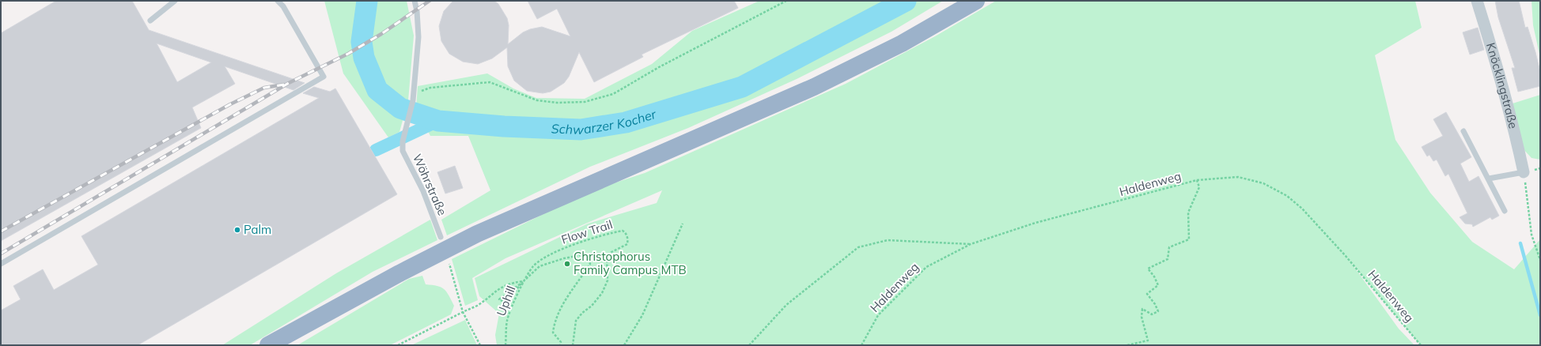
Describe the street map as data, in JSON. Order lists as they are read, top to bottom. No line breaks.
{"streets":{"street":["Knöcklingstraße"],"lane":["Wöhrstraße"],"path":["Haldenweg","Flow Trail","Uphill"]},"crossings":[["Flow Trail","Uphill"]],"water":["Schwarzer Kocher"],"places":["Palm","Christophorus Family Campus MTB"]}
